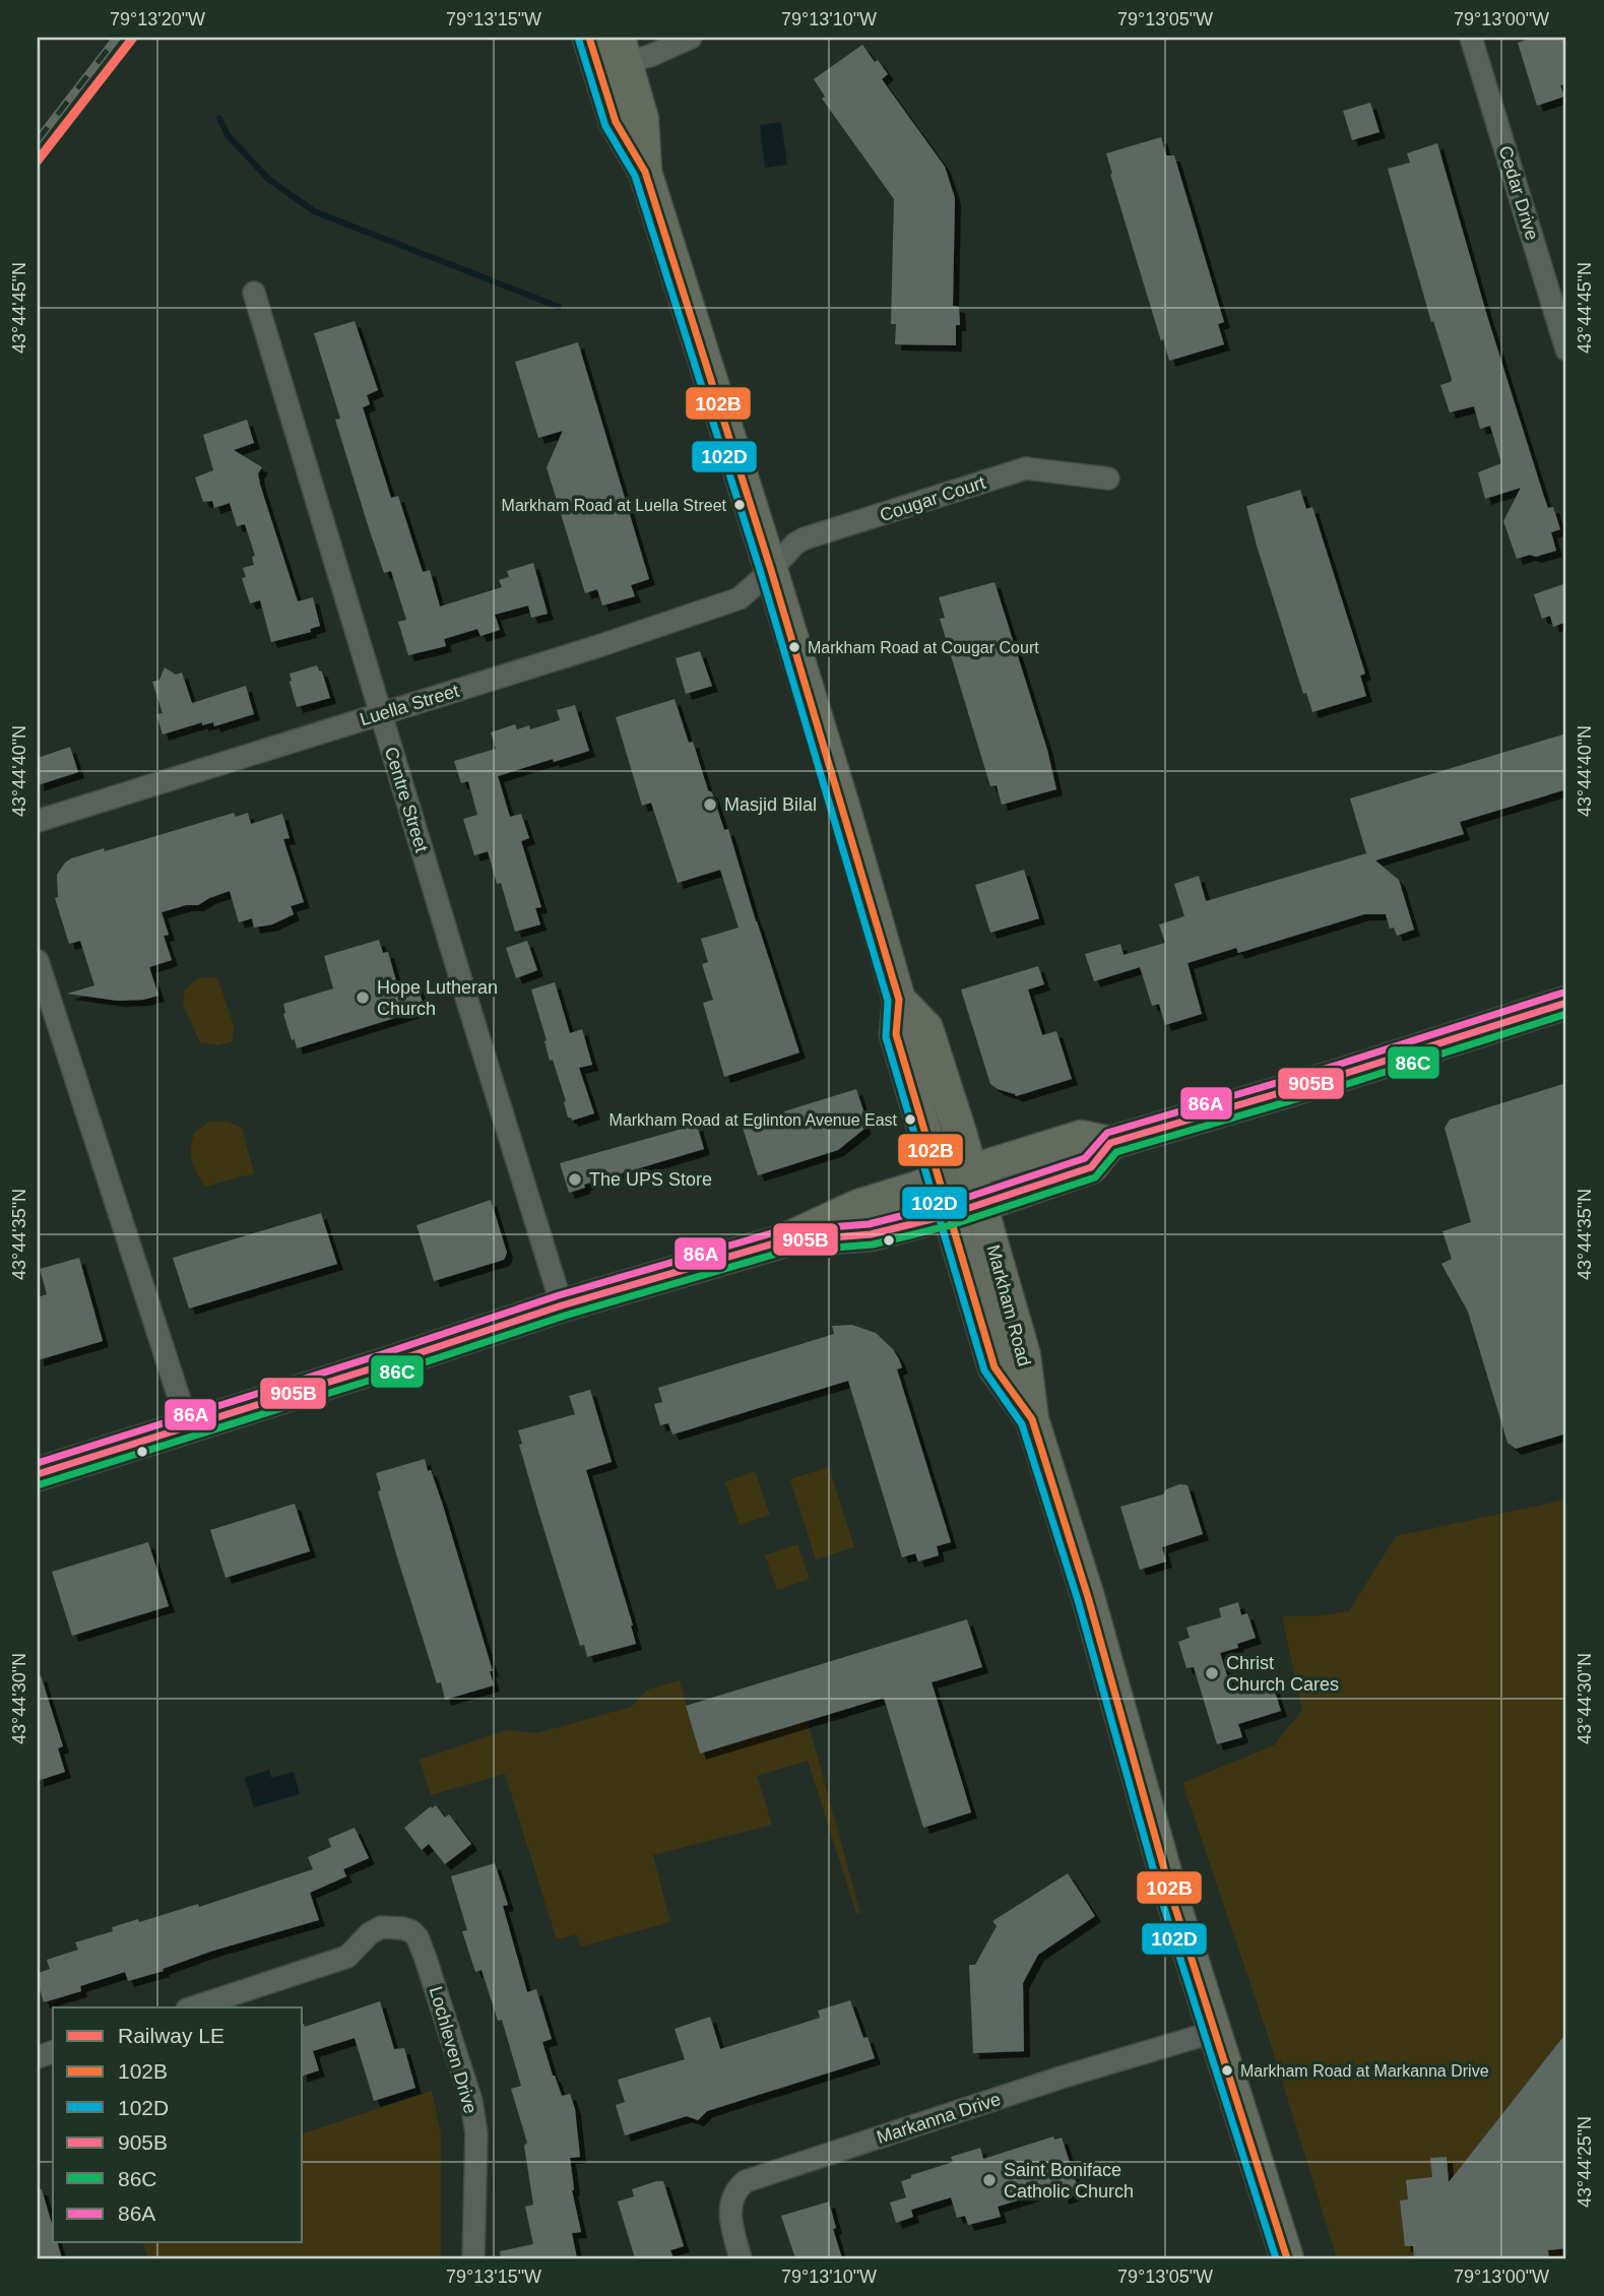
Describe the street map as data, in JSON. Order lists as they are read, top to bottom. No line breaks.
{"streets":{"main road":["Markham Road"],"street":["Cedar Drive","Cougar Court","Luella Street","Centre Street","Lochleven Drive","Markanna Drive"]},"crossings":[["Cougar Court","Luella Street"],["Cougar Court","Markham Road"],["Luella Street","Centre Street"],["Luella Street","Markham Road"],["Markham Road","Markanna Drive"]],"places":["Markham Road at Luella Street","Markham Road at Cougar Court","Masjid Bilal","Hope Lutheran Church","Markham Road at Eglinton Avenue East","The UPS Store","Christ Church Cares","Markham Road at Markanna Drive","Saint Boniface Catholic Church"],"lines":["rail line LE","transit line 102B","transit line 102D","transit line 86A","transit line 905B","transit line 86C"],"legend":["Railway LE","102B","102D","905B","86C","86A"],"coordinates":["79°13'20\"W","79°13'15\"W","79°13'10\"W","79°13'05\"W","79°13'00\"W","43°44'45\"N","43°44'40\"N","43°44'35\"N","43°44'30\"N","43°44'25\"N"]}
